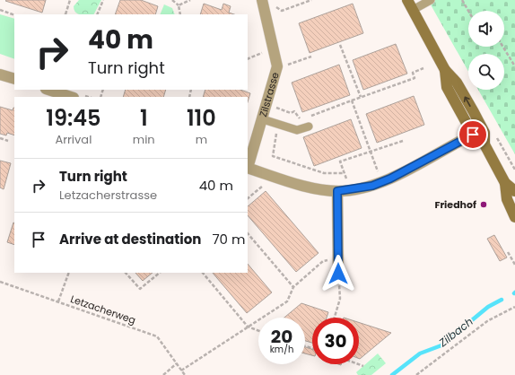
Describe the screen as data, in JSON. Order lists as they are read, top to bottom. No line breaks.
{"streets":{"street":["Zilstrasse"],"path":["Letzacherweg"]},"water":["Zilbach"],"places":["Friedhof"],"page":{"turn":["40 m","Turn right"],"eta":["19:45","Arrival","1","min","110","m"],"list":[{"name":"Turn right","note":"Letzacherstrasse","value":"40 m"},{"name":"Arrive at destination","value":"70 m"}],"speed":"20 km/h","limit":"30"}}
